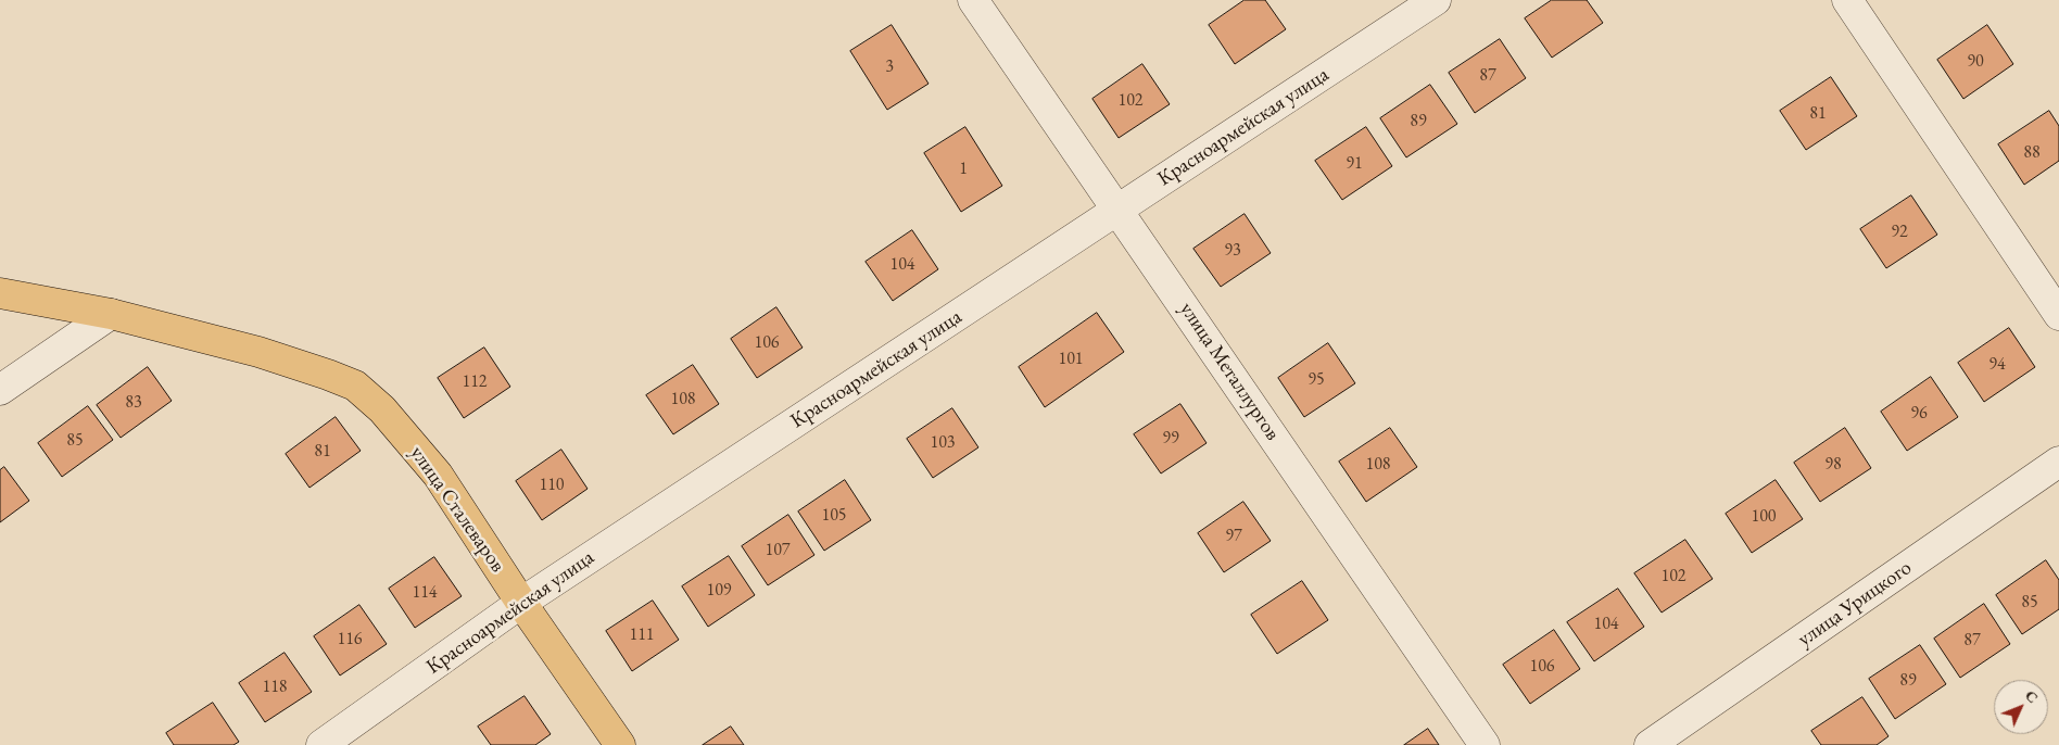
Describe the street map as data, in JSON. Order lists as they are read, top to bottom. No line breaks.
{"streets":{"main road":["улица Сталеваров"],"street":["Красноармейская улица","улица Металлургов","улица Урицкого"]},"crossings":[["Красноармейская улица","улица Металлургов"],["Красноармейская улица","улица Сталеваров"]],"house_numbers":["90","3","87","102","81","89","88","91","1","92","93","104","106","101","94","95","112","108","83","96","99","85","103","81","108","98","110","105","100","97","107","102","109","114","85","104","111","116","87","106","89","118"],"north":"top right"}
